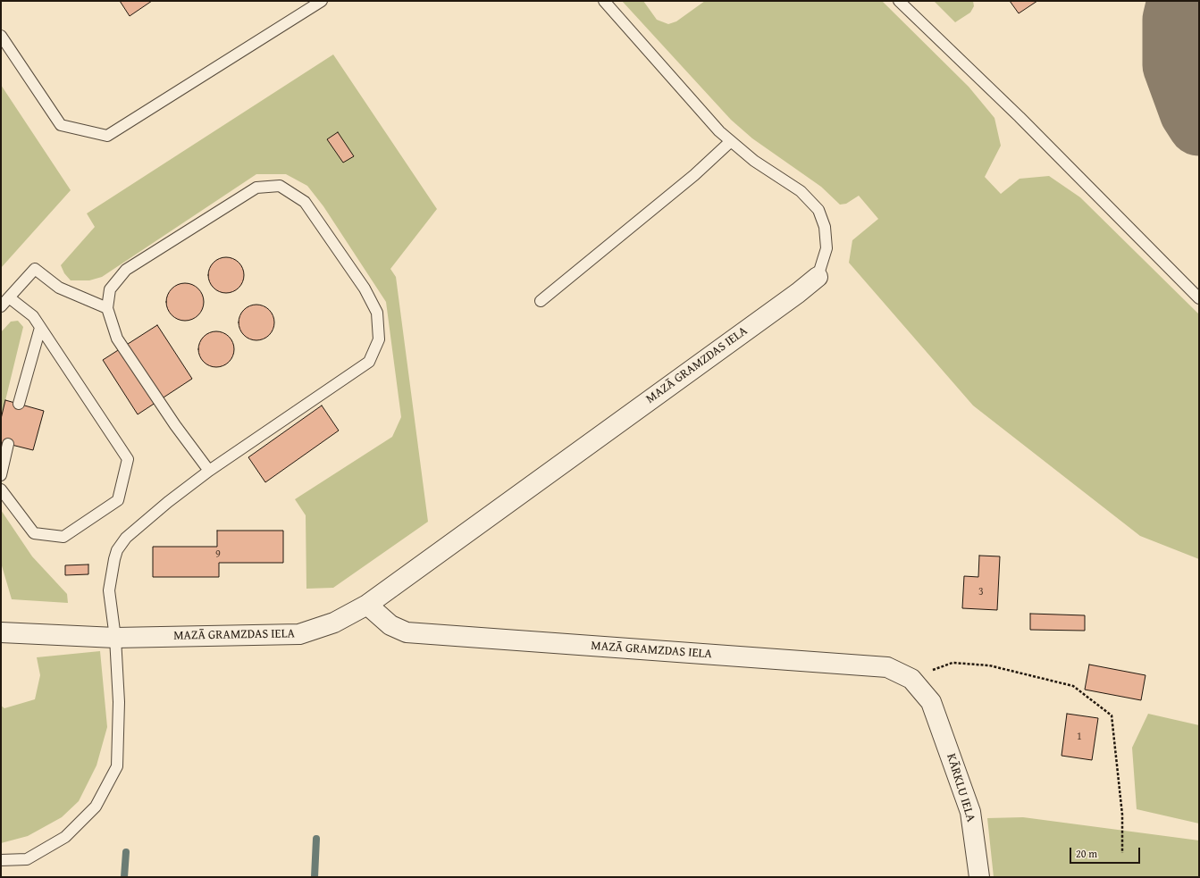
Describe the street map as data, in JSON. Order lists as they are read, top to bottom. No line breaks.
{"streets":{"street":["MAZĀ GRAMZDAS IELA","KĀRKLU IELA"]},"crossings":[["MAZĀ GRAMZDAS IELA","KĀRKLU IELA"]],"house_numbers":["9","3","1"],"scale_bar":"20 m"}
